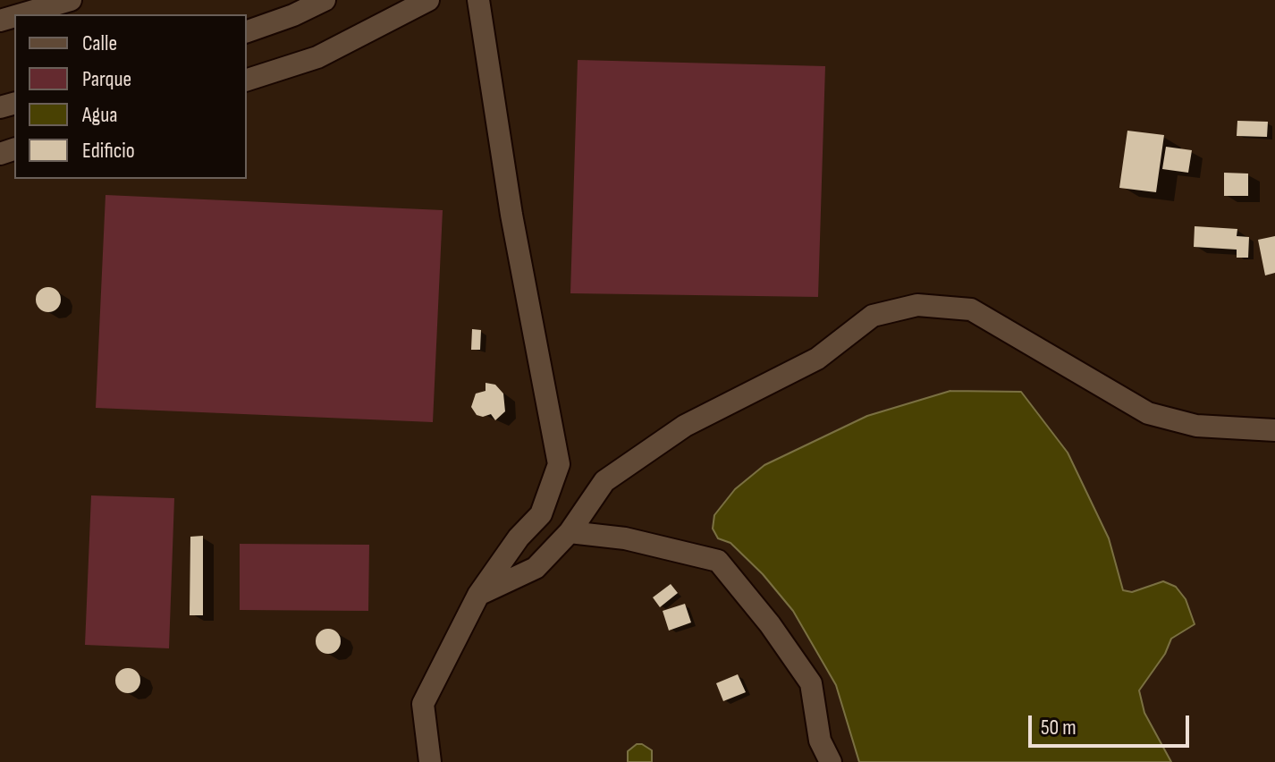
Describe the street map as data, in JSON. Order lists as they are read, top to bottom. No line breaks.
{"legend":["Calle","Parque","Agua","Edificio"],"scale_bar":"50 m"}
